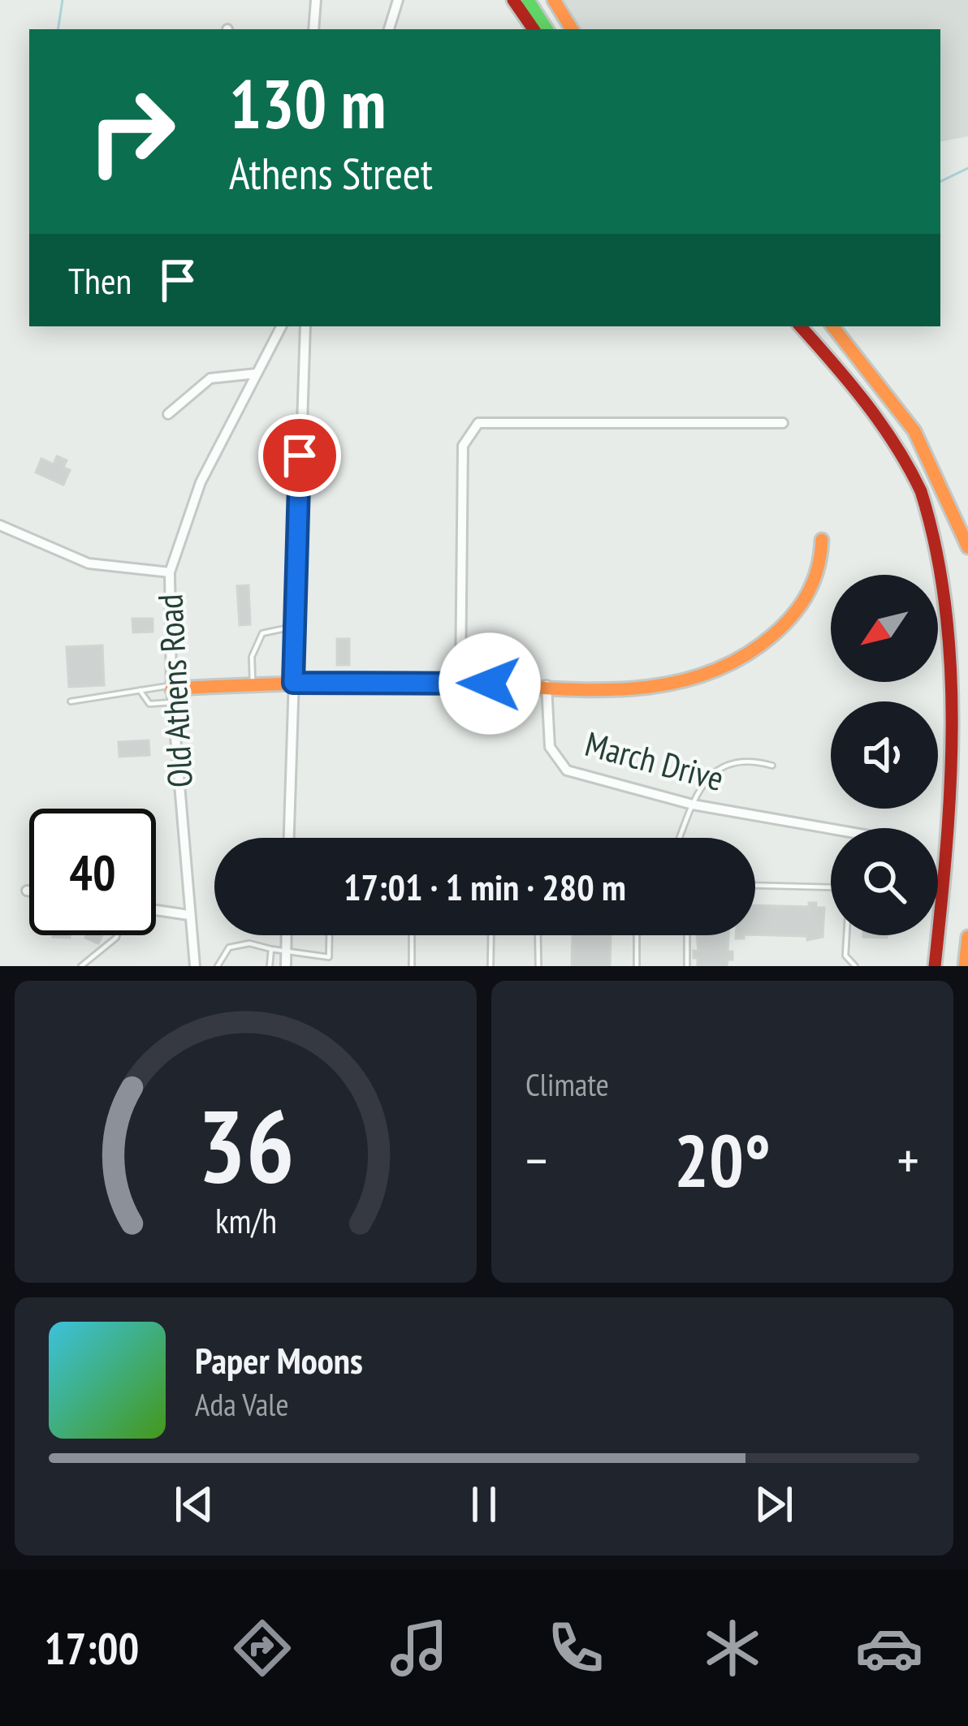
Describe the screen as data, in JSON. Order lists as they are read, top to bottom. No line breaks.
{"streets":{"street":["Old Athens Road","March Drive"]},"north":"bottom left","page":{"turn":["130 m","Athens Street"],"then":"Then","limit":"40","trip":"17:01 · 1 min · 280 m","tile":"Climate","heat":["−","20°","+"],"song":["Paper Moons","Ada Vale"],"tabs":"17:00","gauge":["36","km/h"]}}
